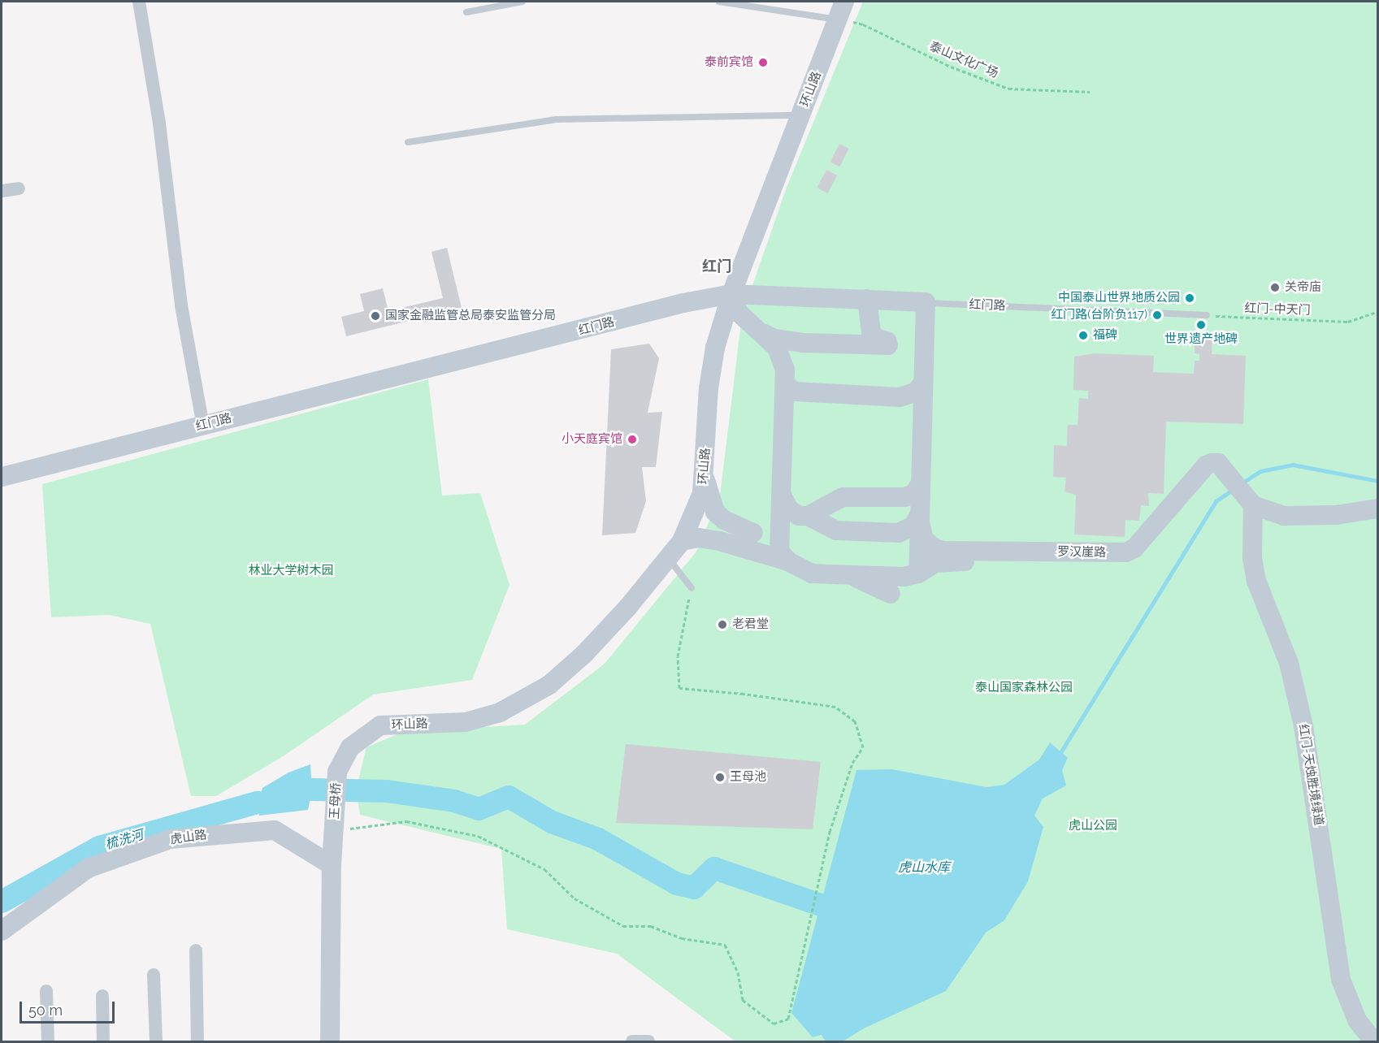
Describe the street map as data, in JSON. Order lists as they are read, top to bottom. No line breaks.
{"streets":{"street":["环山路","红门路","罗汉崖路","红门-天烛胜境绿道","王母桥","虎山路"],"path":["泰山文化广场","红门-中天门"]},"crossings":[["泰山文化广场","环山路"],["环山路","红门路"],["环山路","王母桥"],["红门路","红门-中天门"]],"districts":["红门"],"water":["梳洗河","虎山水库"],"parks":["林业大学树木园","泰山国家森林公园","虎山公园"],"places":["泰前宾馆","关帝庙","中国泰山世界地质公园","红门路(台阶负117)","国家金融监管总局泰安监管分局","世界遗产地碑","福碑","小天庭宾馆","老君堂","王母池"],"scale_bar":"50 m"}
